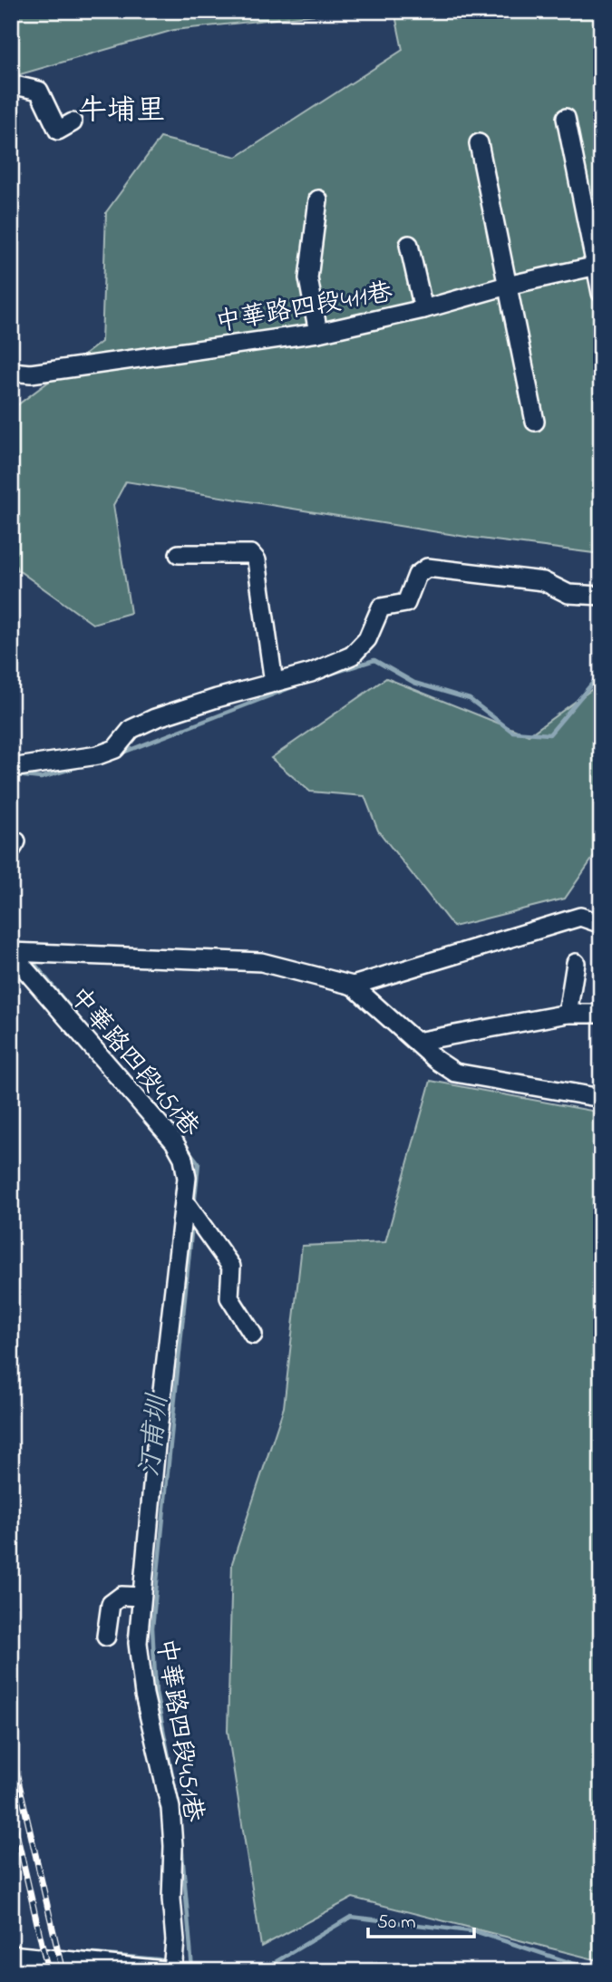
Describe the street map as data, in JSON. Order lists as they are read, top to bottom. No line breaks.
{"streets":{"lane":["中華路四段411巷","中華路四段451巷"]},"districts":["牛埔里"],"water":["汀甫圳"],"scale_bar":"50 m"}
